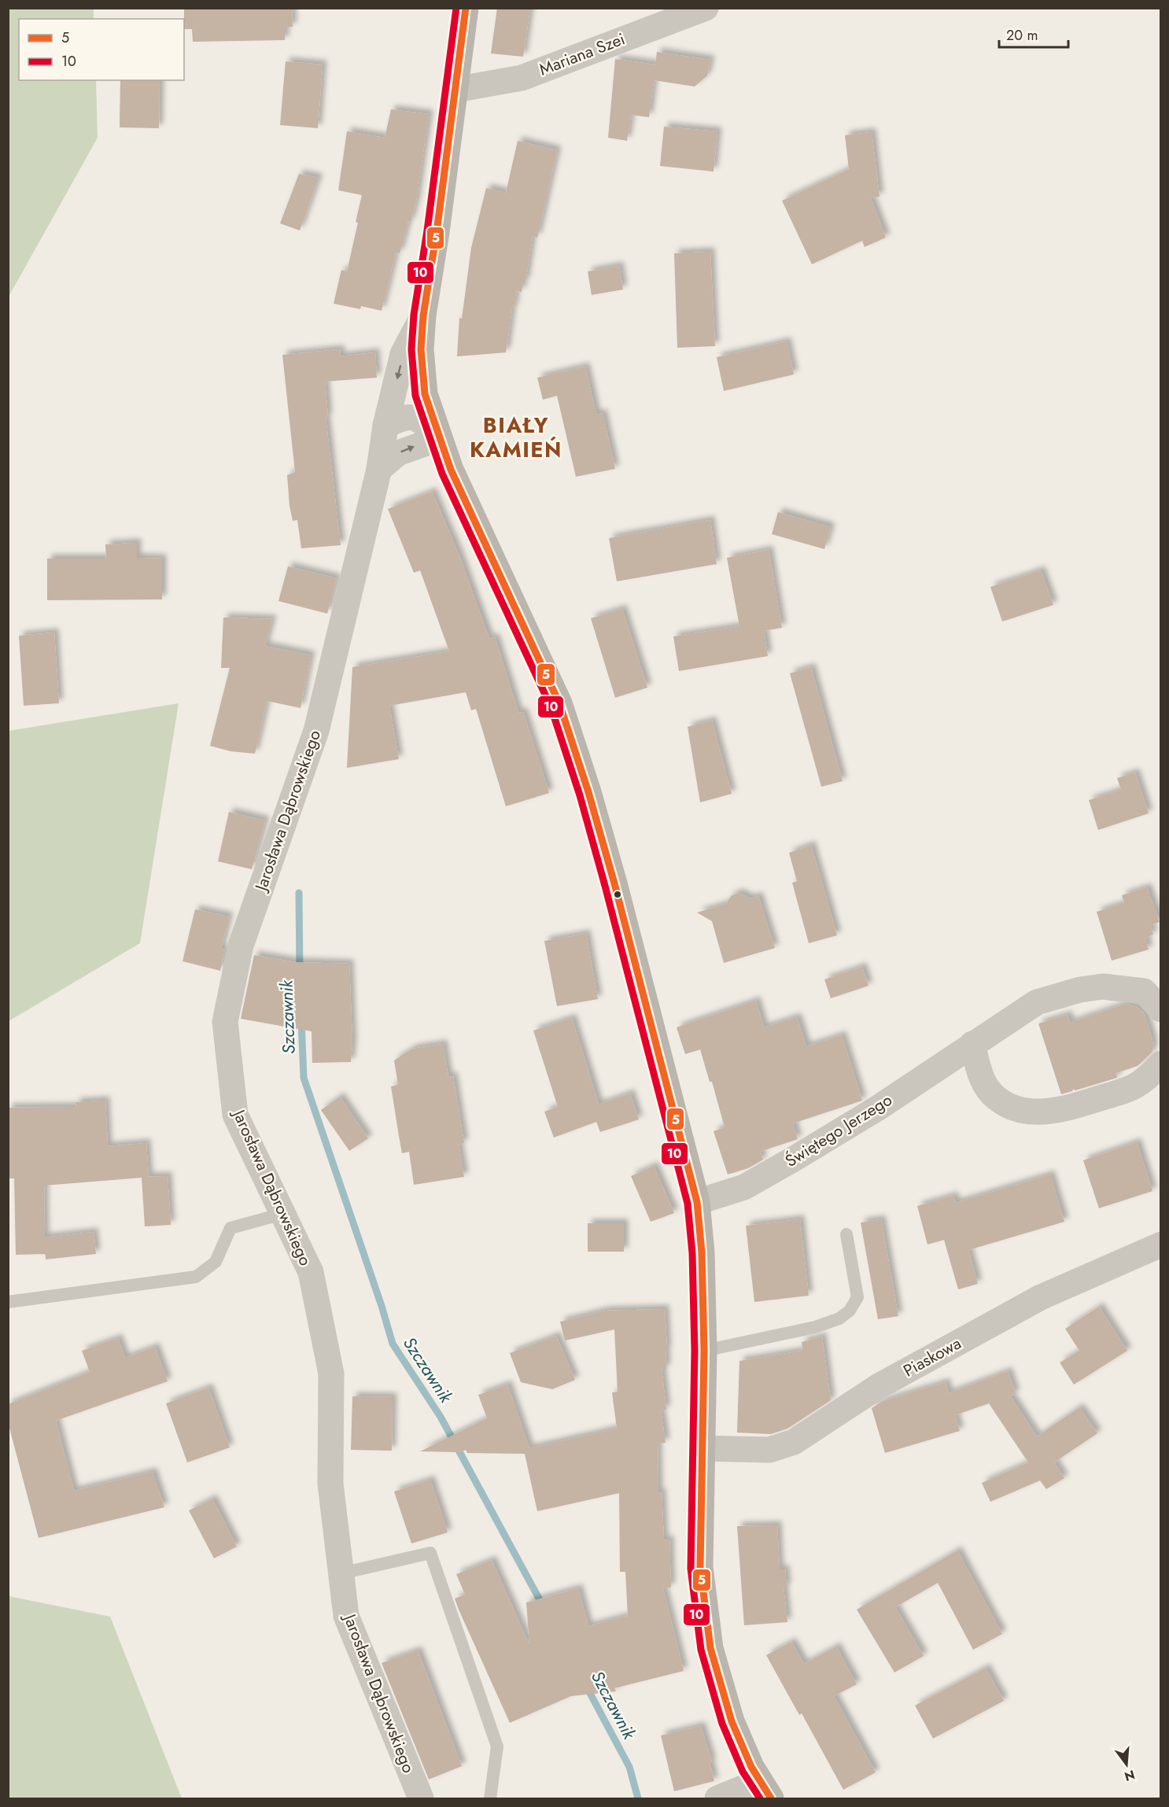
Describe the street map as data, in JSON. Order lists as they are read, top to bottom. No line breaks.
{"streets":{"street":["Mariana Szei","Jarosława Dąbrowskiego","Świętego Jerzego","Piaskowa"]},"districts":["BIAŁY KAMIEŃ"],"water":["Szczawnik"],"lines":["transit line 5","transit line 10"],"legend":["5","10"],"scale_bar":"20 m","north":"bottom"}
